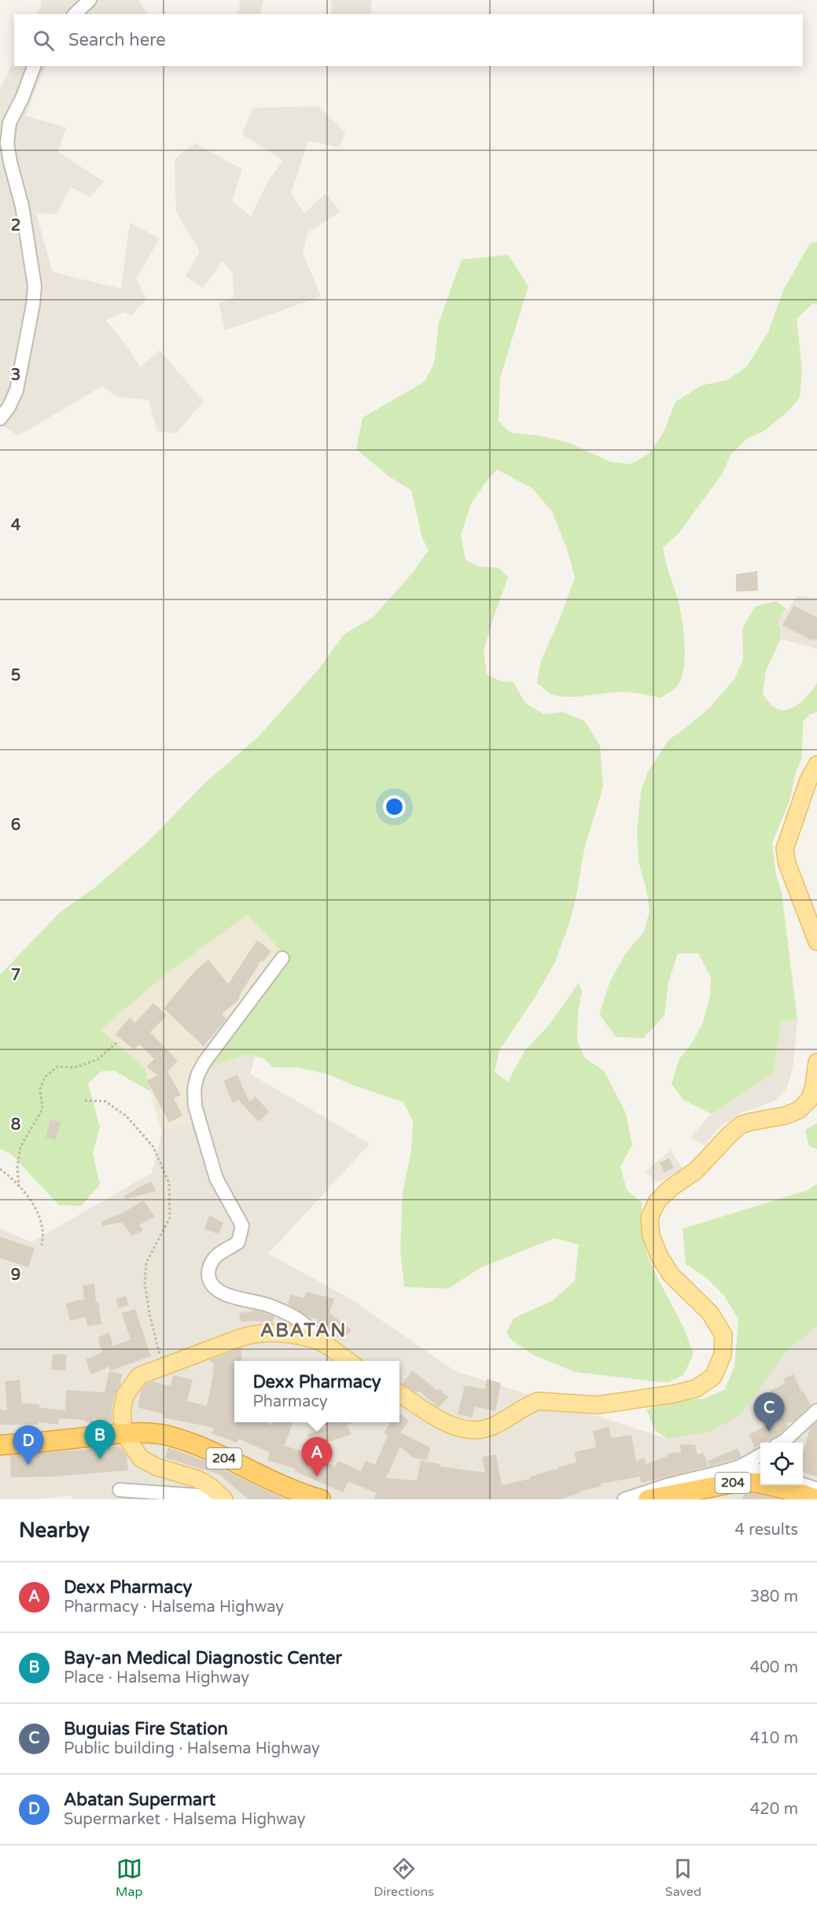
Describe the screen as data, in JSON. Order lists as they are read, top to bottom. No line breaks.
{"streets":{"highway":["204"]},"districts":["ABATAN"],"page":{"search":"Search here","popup":["Dexx Pharmacy","Pharmacy"],"pins":["C","B","D","A"],"heading":["Nearby","4 results"],"list":[{"mark":"A","name":"Dexx Pharmacy","note":"Pharmacy · Halsema Highway","value":"380 m"},{"mark":"B","name":"Bay-an Medical Diagnostic Center","note":"Place · Halsema Highway","value":"400 m"},{"mark":"C","name":"Buguias Fire Station","note":"Public building · Halsema Highway","value":"410 m"},{"mark":"D","name":"Abatan Supermart","note":"Supermarket · Halsema Highway","value":"420 m"}],"nav":["Map","Directions","Saved"]},"grid":{"rows":["2","3","4","5","6","7","8","9"]}}
